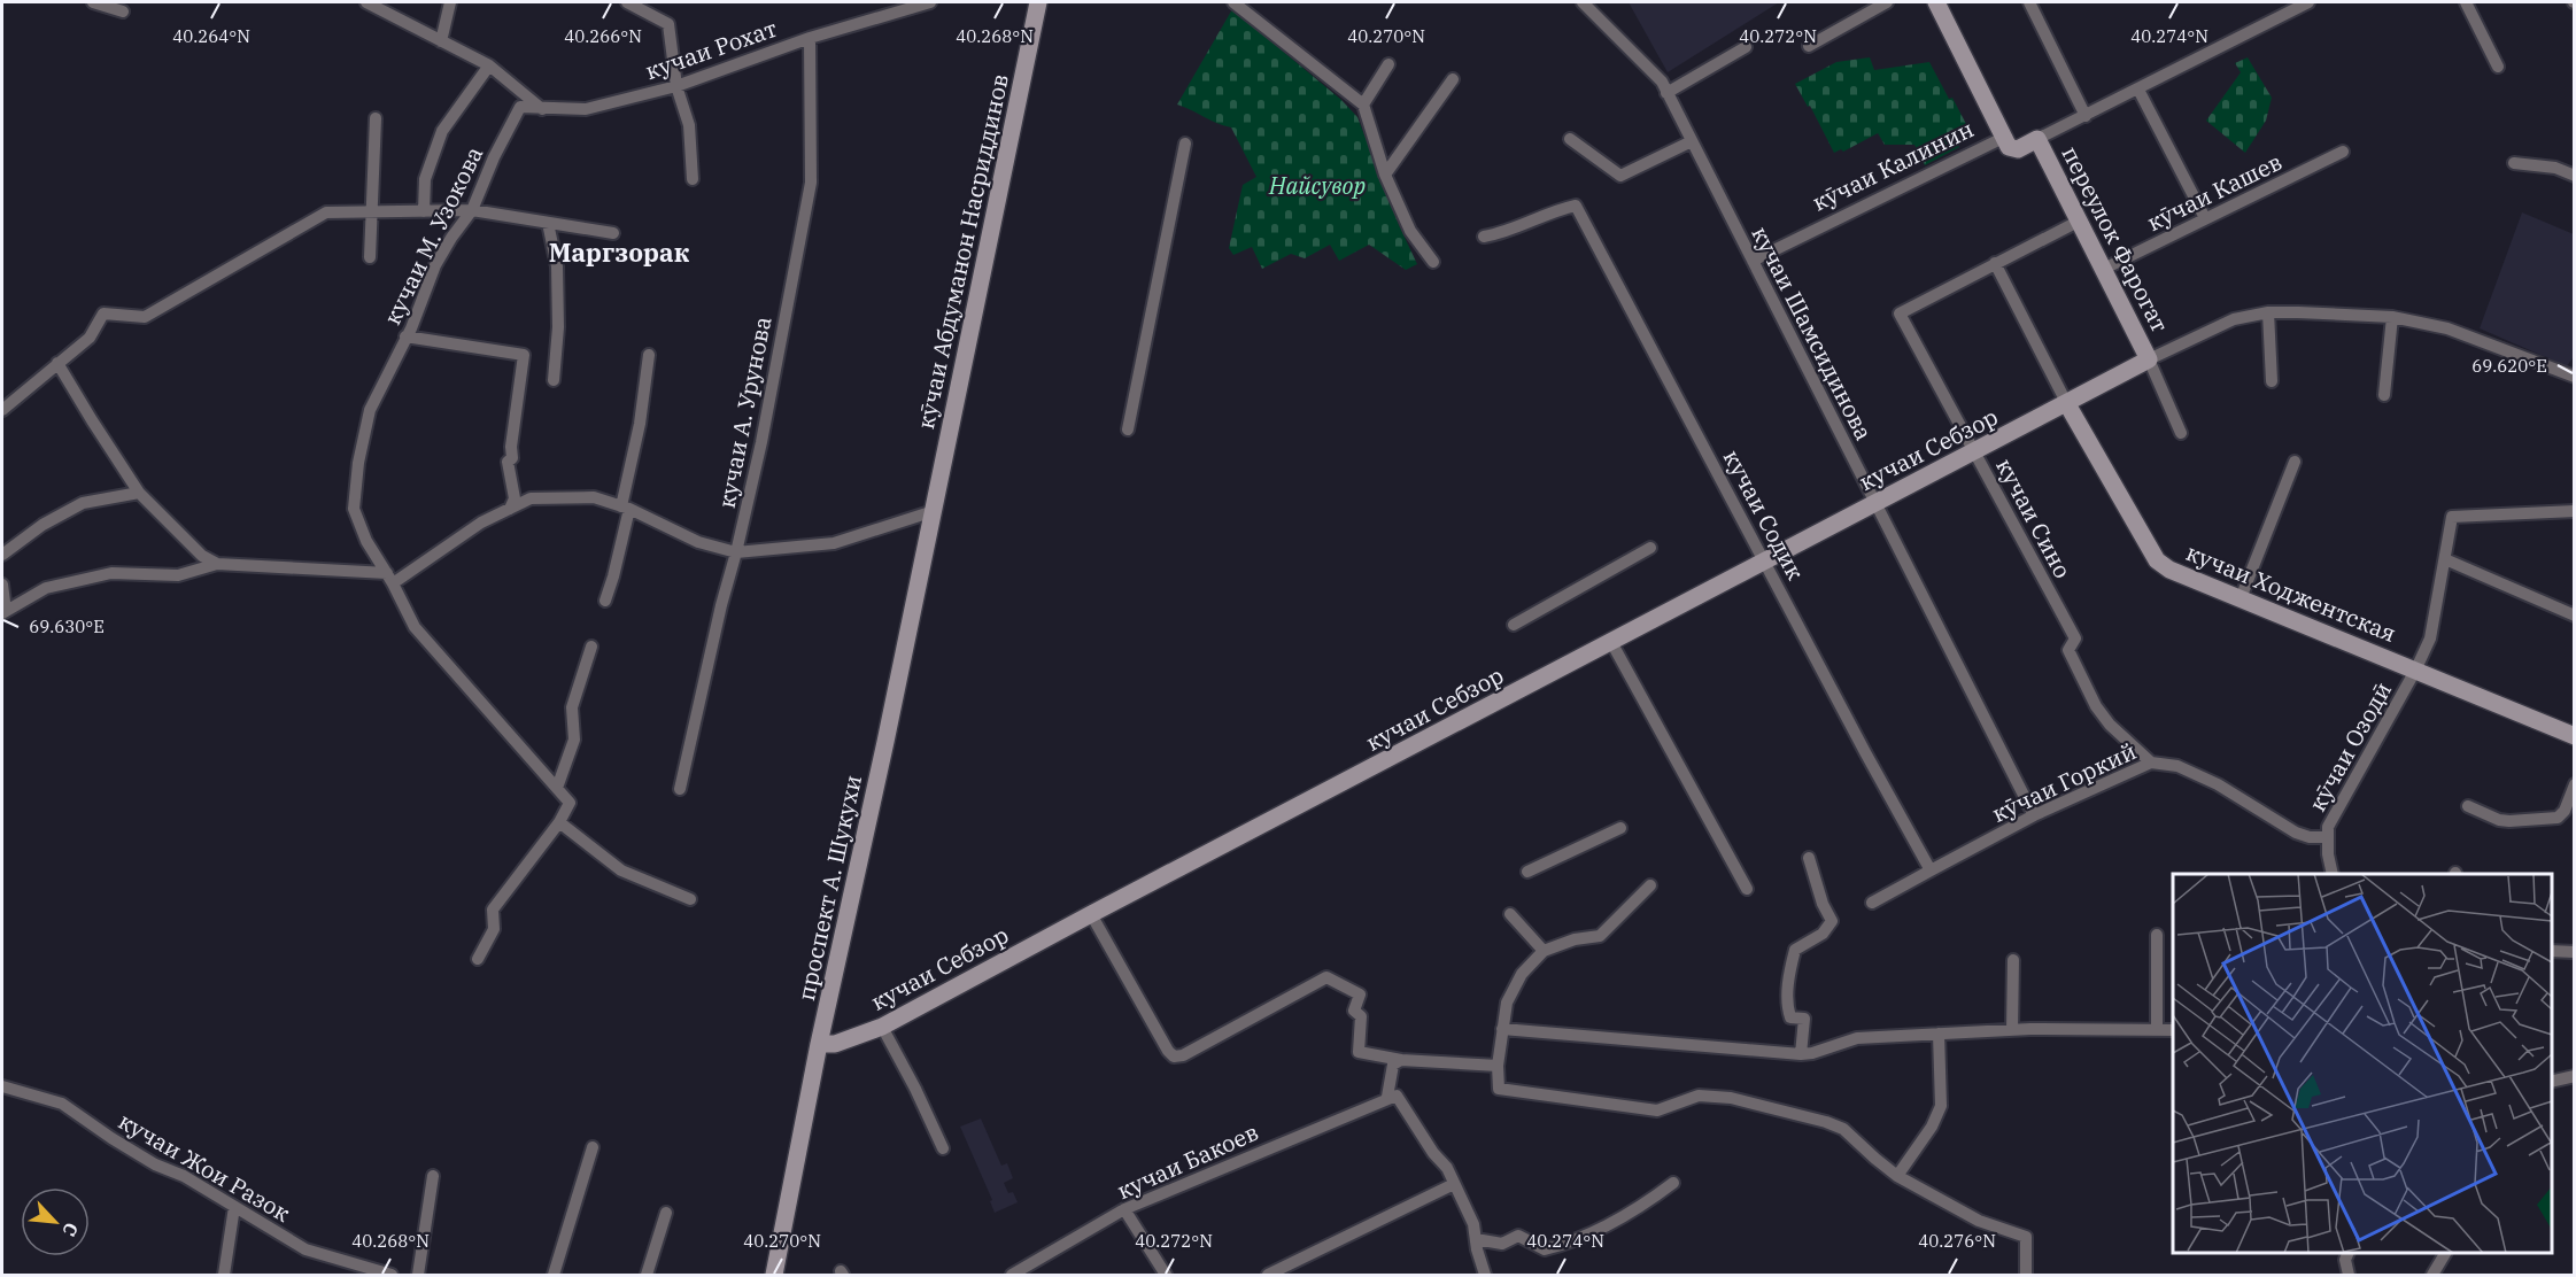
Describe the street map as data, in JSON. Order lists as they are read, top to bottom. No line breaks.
{"streets":{"main road":["кӯчаи Калинин","переулок Фарогат","кӯчаи Абдуманон Насриддинов","кучаи Себзор","кучаи Ходжентская","проспект А. Шукухи"],"street":["кучаи Рохат","кӯчаи Кашев","кучаи М. Узокова","кучаи Шамсидинова","кучаи А. Урунова","кучаи Содик","кучаи Сино","кӯчаи Озодӣ","кӯчаи Горкий","кучаи Бакоев","кучаи Жои Разок"]},"crossings":[["кучаи Рохат","кучаи М. Узокова"],["кучаи Рохат","кучаи А. Урунова"],["кӯчаи Калинин","переулок Фарогат"],["кӯчаи Калинин","кучаи Шамсидинова"],["кӯчаи Кашев","переулок Фарогат"],["переулок Фарогат","кучаи Себзор"],["кӯчаи Абдуманон Насриддинов","проспект А. Шукухи"],["кучаи Шамсидинова","кучаи Себзор"],["кучаи Шамсидинова","кӯчаи Горкий"],["кучаи Себзор","кучаи Содик"],["кучаи Себзор","кучаи Сино"],["кучаи Себзор","кучаи Ходжентская"],["кучаи Себзор","проспект А. Шукухи"],["кучаи Содик","кӯчаи Горкий"],["кучаи Сино","кӯчаи Горкий"],["кучаи Ходжентская","кӯчаи Озодӣ"],["кӯчаи Озодӣ","кӯчаи Горкий"]],"districts":["Маргзорак"],"parks":["Найсувор"],"north":"bottom right","coordinates":["40.264°N","40.266°N","40.268°N","40.270°N","40.272°N","40.274°N","69.620°E","69.630°E","40.276°N"]}
